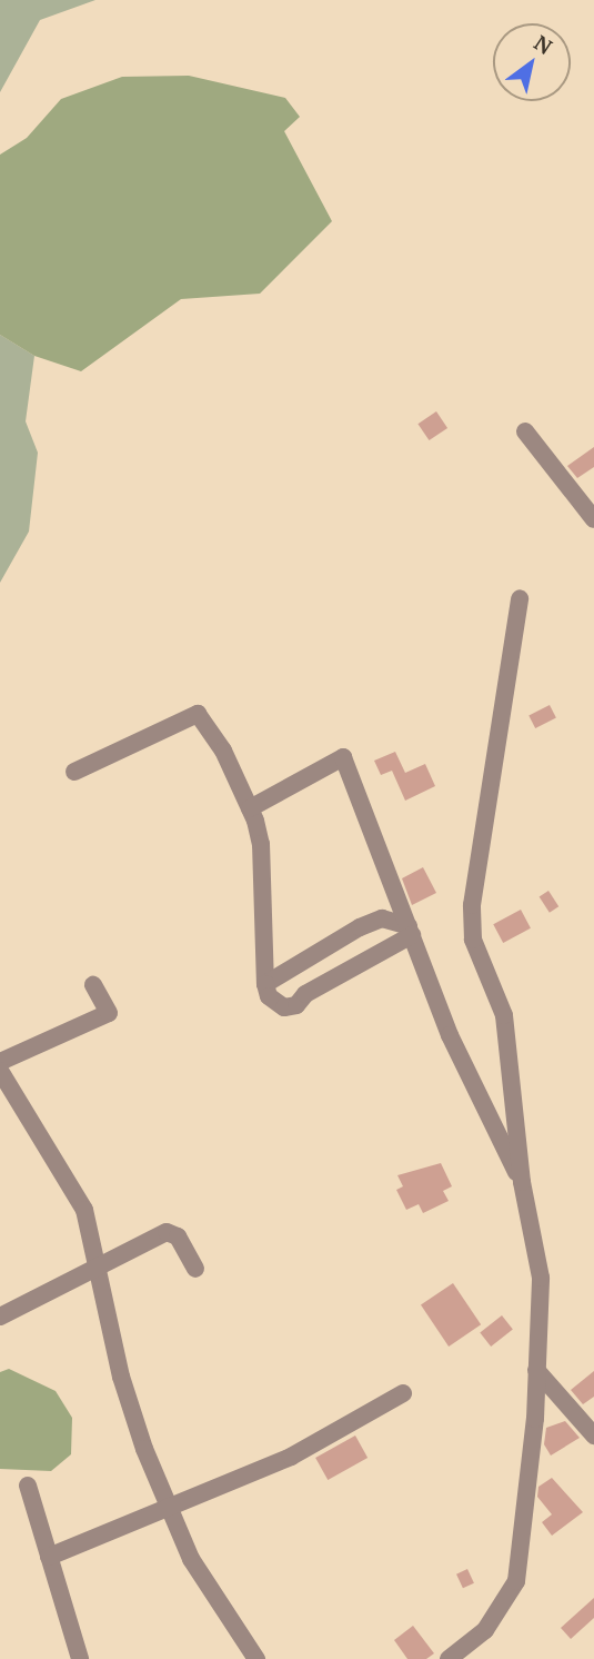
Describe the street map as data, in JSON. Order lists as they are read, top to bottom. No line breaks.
{"north":"top right"}
